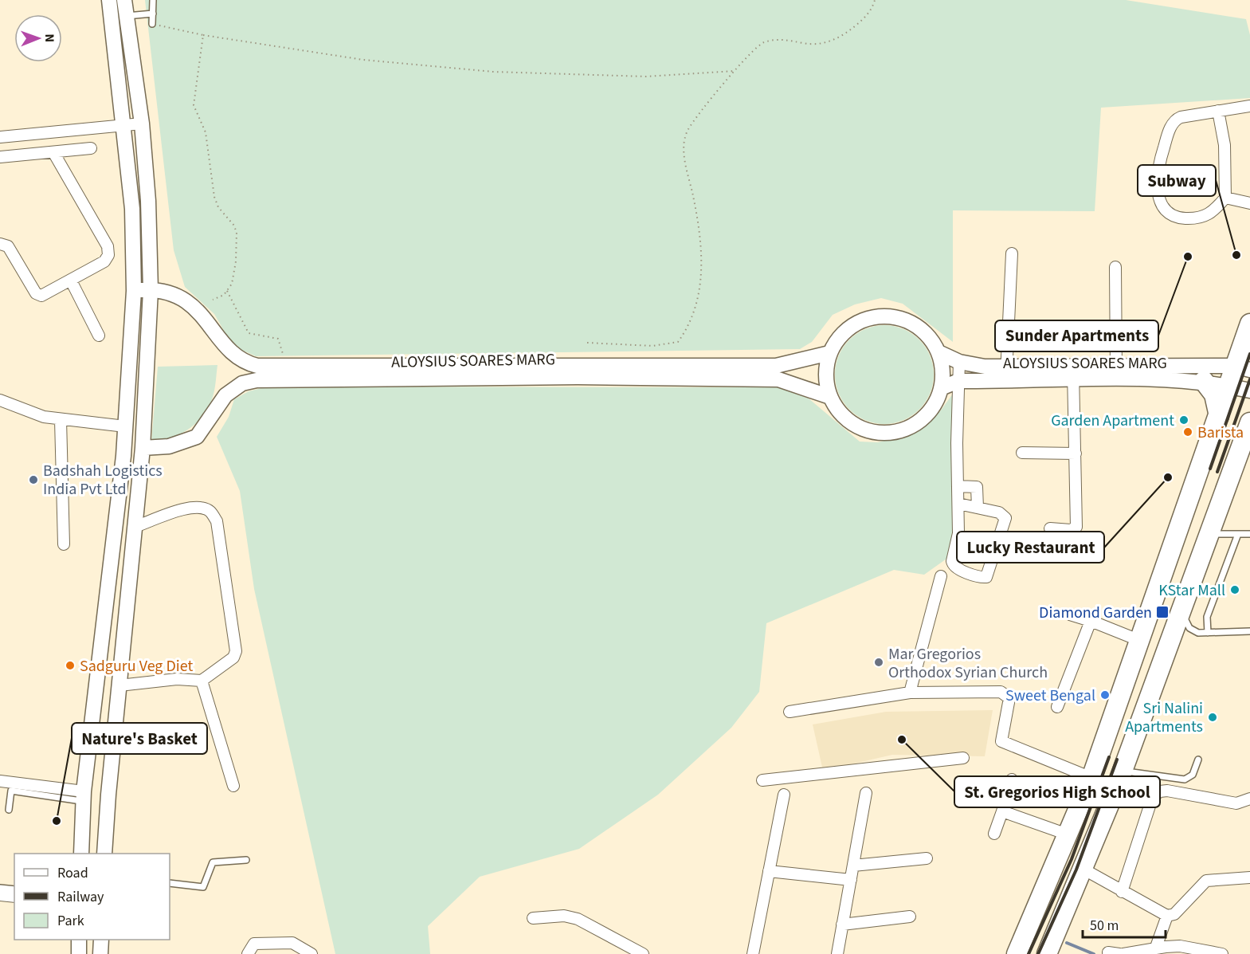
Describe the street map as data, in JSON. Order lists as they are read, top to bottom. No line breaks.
{"streets":{"main road":["ALOYSIUS SOARES MARG"]},"places":{"other":["Subway","Sunder Apartments","Garden Apartment","Barista","Lucky Restaurant","Badshah Logistics India Pvt Ltd","KStar Mall","Mar Gregorios Orthodox Syrian Church","Sadguru Veg Diet","Sweet Bengal","Sri Nalini Apartments","St. Gregorios High School","Nature's Basket"],"transit":["Diamond Garden"]},"legend":["Road","Railway","Park"],"scale_bar":"50 m","north":"right"}
